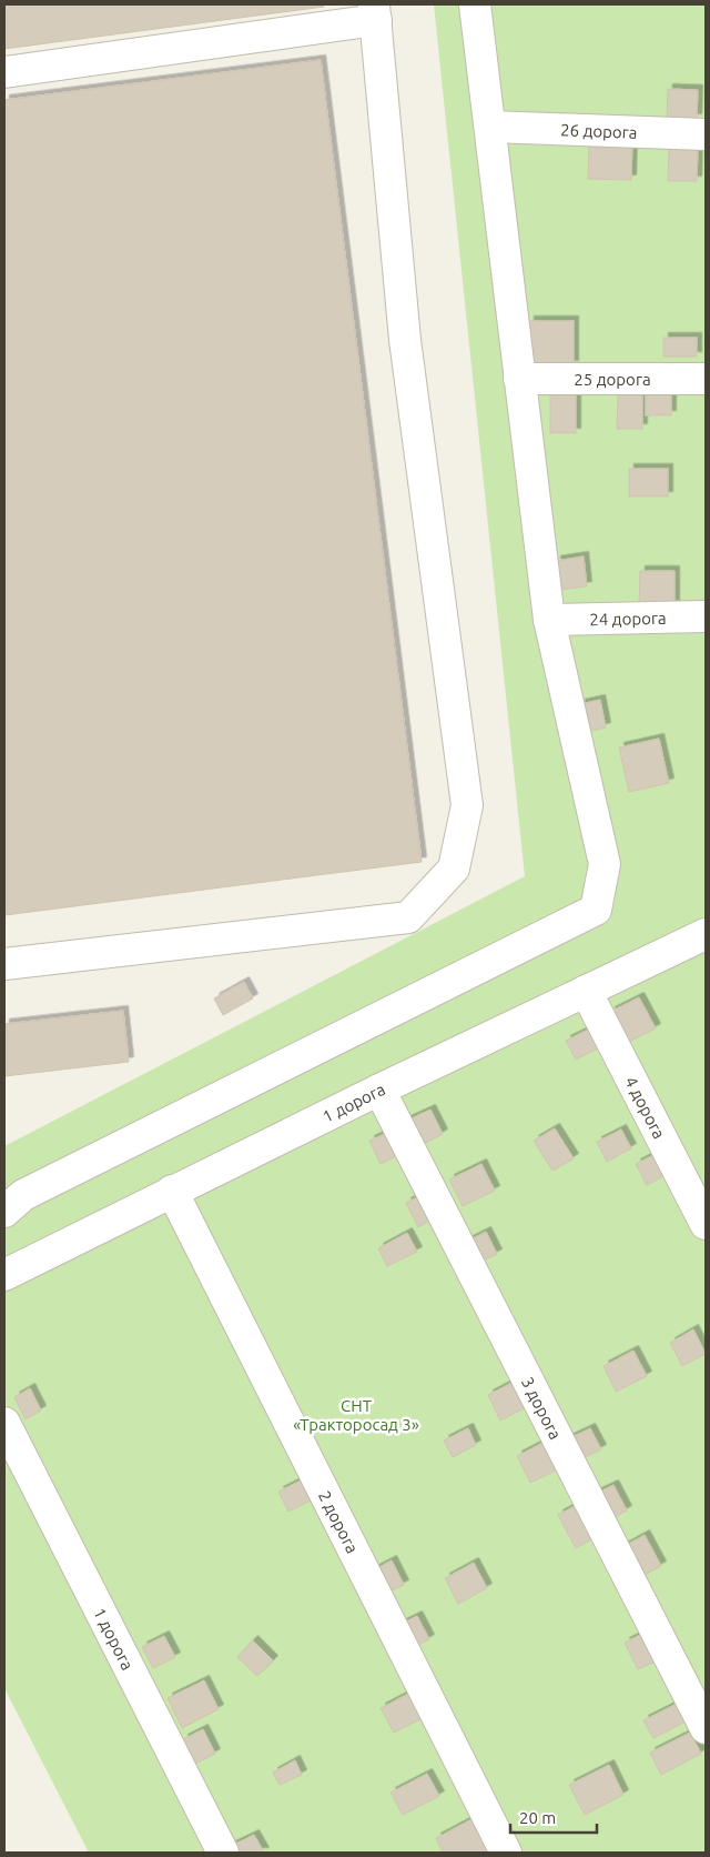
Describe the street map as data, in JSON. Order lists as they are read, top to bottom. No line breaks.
{"streets":{"street":["26 дорога","25 дорога","24 дорога","1 дорога","4 дорога","3 дорога","2 дорога"]},"crossings":[["1 дорога","4 дорога"],["1 дорога","3 дорога"],["1 дорога","2 дорога"]],"parks":["СНТ «Тракторосад 3»"],"scale_bar":"20 m"}
